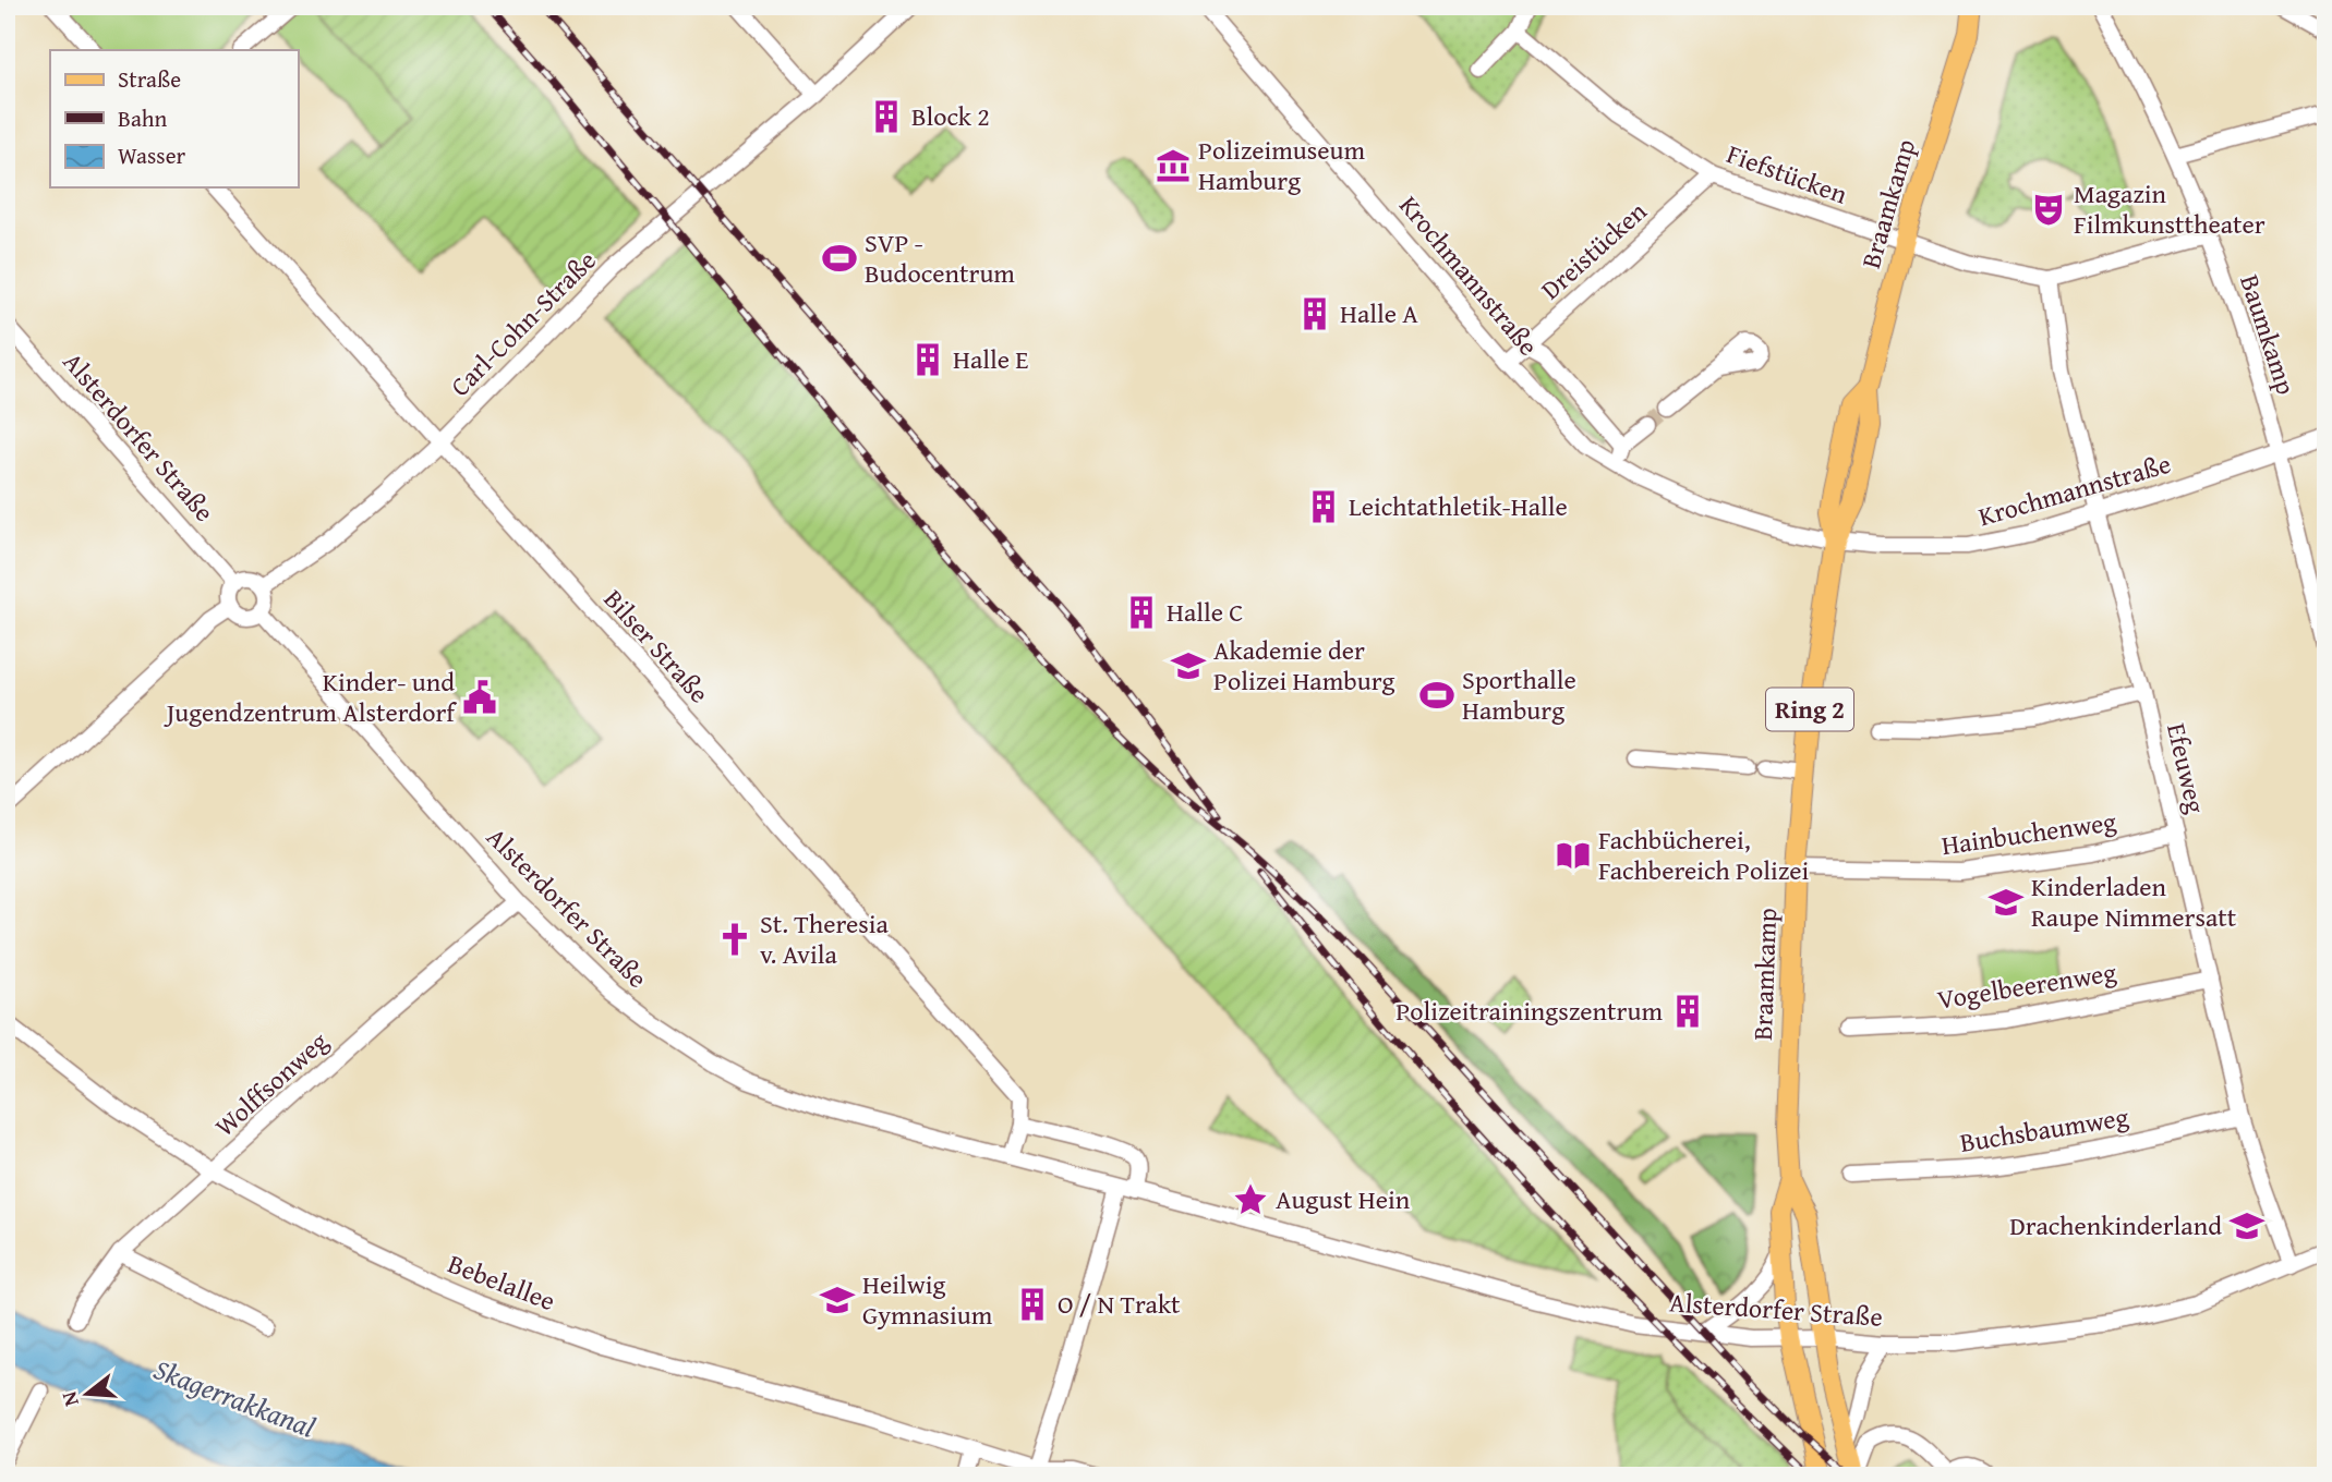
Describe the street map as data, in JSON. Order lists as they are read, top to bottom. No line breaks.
{"streets":{"main road":["Braamkamp","Ring 2"],"street":["Fiefstücken","Dreistücken","Krochmannstraße","Carl-Cohn-Straße","Baumkamp","Alsterdorfer Straße","Bilser Straße","Efeuweg","Hainbuchenweg","Vogelbeerenweg","Wolffsonweg","Buchsbaumweg","Bebelallee"]},"crossings":[["Fiefstücken","Braamkamp"],["Fiefstücken","Dreistücken"],["Fiefstücken","Baumkamp"],["Fiefstücken","Efeuweg"],["Braamkamp","Krochmannstraße"],["Braamkamp","Alsterdorfer Straße"],["Braamkamp","Hainbuchenweg"],["Dreistücken","Krochmannstraße"],["Krochmannstraße","Baumkamp"],["Krochmannstraße","Efeuweg"],["Carl-Cohn-Straße","Alsterdorfer Straße"],["Carl-Cohn-Straße","Bilser Straße"],["Alsterdorfer Straße","Bilser Straße"],["Alsterdorfer Straße","Efeuweg"],["Alsterdorfer Straße","Wolffsonweg"],["Efeuweg","Hainbuchenweg"],["Efeuweg","Vogelbeerenweg"],["Efeuweg","Buchsbaumweg"],["Wolffsonweg","Bebelallee"]],"water":["Skagerrakkanal"],"places":{"building":["Block 2","Halle A","Halle E","Leichtathletik-Halle","Halle C","Polizeitrainingszentrum","O / N Trakt"],"museum":["Polizeimuseum Hamburg"],"theatre":["Magazin Filmkunsttheater"],"sports":["SVP - Budocentrum","Sporthalle Hamburg"],"school or university":["Akademie der Polizei Hamburg","Kinderladen Raupe Nimmersatt","Drachenkinderland","Heilwig Gymnasium"],"public building":["Kinder- und Jugendzentrum Alsterdorf"],"library":["Fachbücherei, Fachbereich Polizei"],"church":["St. Theresia v. Avila"],"place":["August Hein"]},"legend":["Straße","Bahn","Wasser"],"north":"left"}
